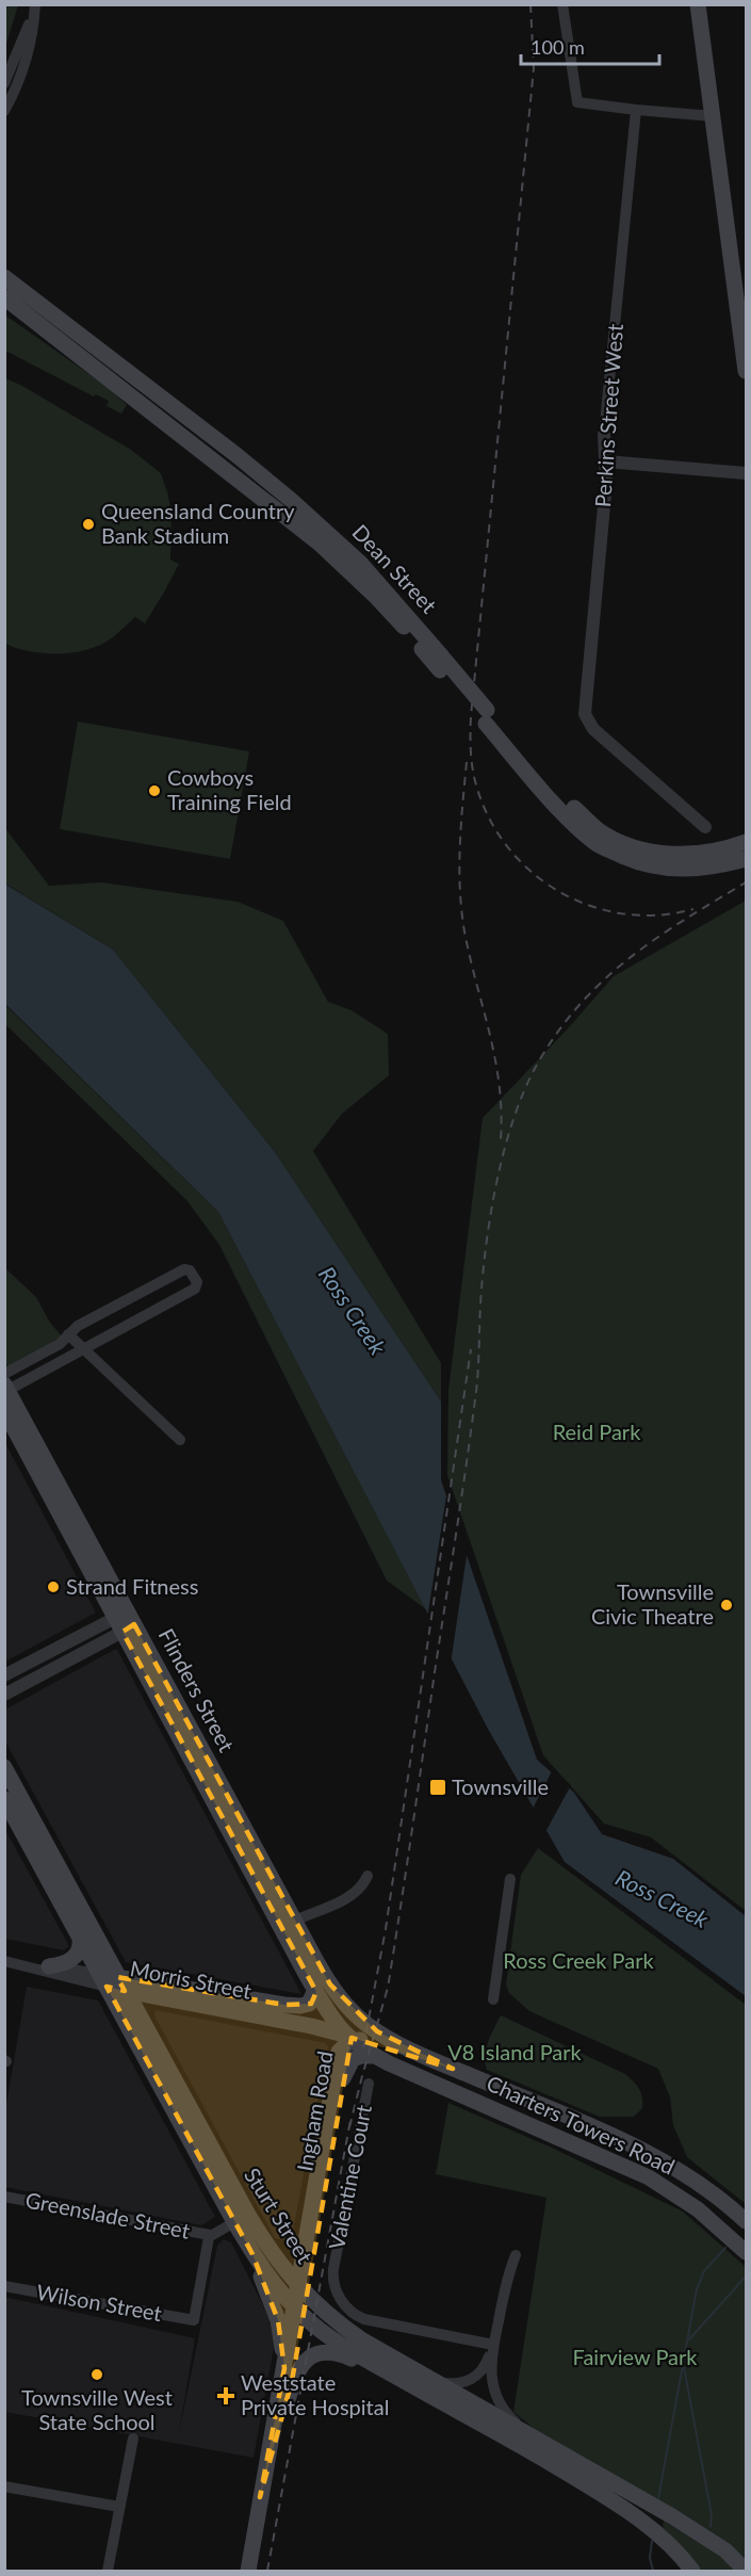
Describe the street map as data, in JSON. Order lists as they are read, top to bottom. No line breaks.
{"streets":{"main road":["Dean Street","Flinders Street","Morris Street","Ingham Road","Charters Towers Road","Sturt Street"],"street":["Perkins Street West","Valentine Court","Greenslade Street","Wilson Street"]},"crossings":[["Flinders Street","Morris Street"],["Flinders Street","Ingham Road"],["Flinders Street","Charters Towers Road"],["Morris Street","Ingham Road"],["Morris Street","Charters Towers Road"],["Morris Street","Sturt Street"],["Ingham Road","Charters Towers Road"],["Ingham Road","Sturt Street"],["Greenslade Street","Wilson Street"]],"water":["Ross Creek"],"parks":["Reid Park","Ross Creek Park","V8 Island Park","Fairview Park"],"places":{"other":["Queensland Country Bank Stadium","Cowboys Training Field","Strand Fitness","Townsville Civic Theatre","Townsville West State School"],"transit":["Townsville"],"health":["Weststate Private Hospital"]},"scale_bar":"100 m"}
